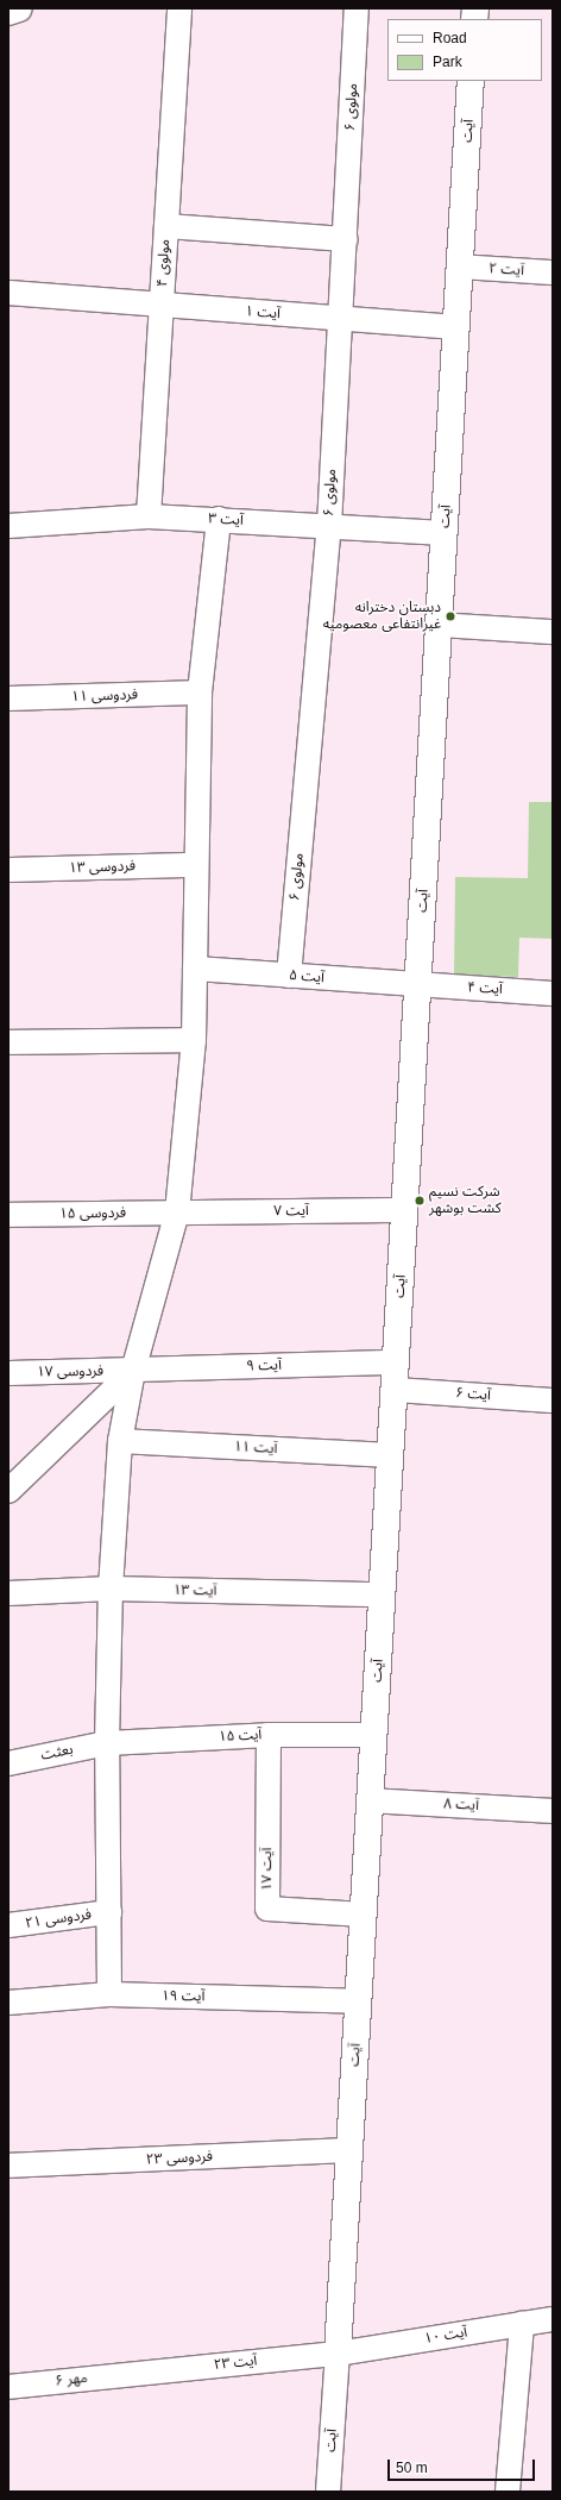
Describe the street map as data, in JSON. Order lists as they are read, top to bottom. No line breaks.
{"streets":{"street":["مولوی ۶","آیت","مولوی ۴","آیت ۲","آیت ۱","آیت ۳","فردوسی ۱۱","فردوسی ۱۳","آیت ۵","آیت ۴","آیت ۷","فردوسی ۱۵","آیت ۹","فردوسی ۱۷","آیت ۶","آیت ۱۱","آیت ۱۳","آیت ۱۵","بعثت","آیت ۸","آیت ۱۷","فردوسی ۲۱","آیت ۱۹","فردوسی ۲۳","آیت ۱۰","آیت ۲۳","مهر ۶"]},"crossings":[["مولوی ۶","آیت ۱"],["مولوی ۶","آیت ۳"],["مولوی ۶","آیت ۵"],["آیت","آیت ۲"],["آیت","آیت ۱"],["آیت","آیت ۳"],["آیت","آیت ۵"],["آیت","آیت ۴"],["آیت","آیت ۷"],["آیت","آیت ۹"],["آیت","آیت ۶"],["آیت","آیت ۱۱"],["آیت","آیت ۱۳"],["آیت","آیت ۱۵"],["آیت","آیت ۸"],["آیت","آیت ۱۷"],["آیت","آیت ۱۹"],["آیت","فردوسی ۲۳"],["آیت","آیت ۱۰"],["آیت","آیت ۲۳"],["مولوی ۴","آیت ۱"],["مولوی ۴","آیت ۳"],["آیت ۵","آیت ۴"],["آیت ۷","فردوسی ۱۵"],["آیت ۹","فردوسی ۱۷"],["آیت ۱۵","بعثت"],["آیت ۱۵","آیت ۱۷"],["آیت ۱۰","آیت ۲۳"],["آیت ۲۳","مهر ۶"]],"places":["دبستان دخترانه غیرانتفاعی معصومیه","شرکت نسیم کشت بوشهر"],"legend":["Road","Park"],"scale_bar":"50 m"}
